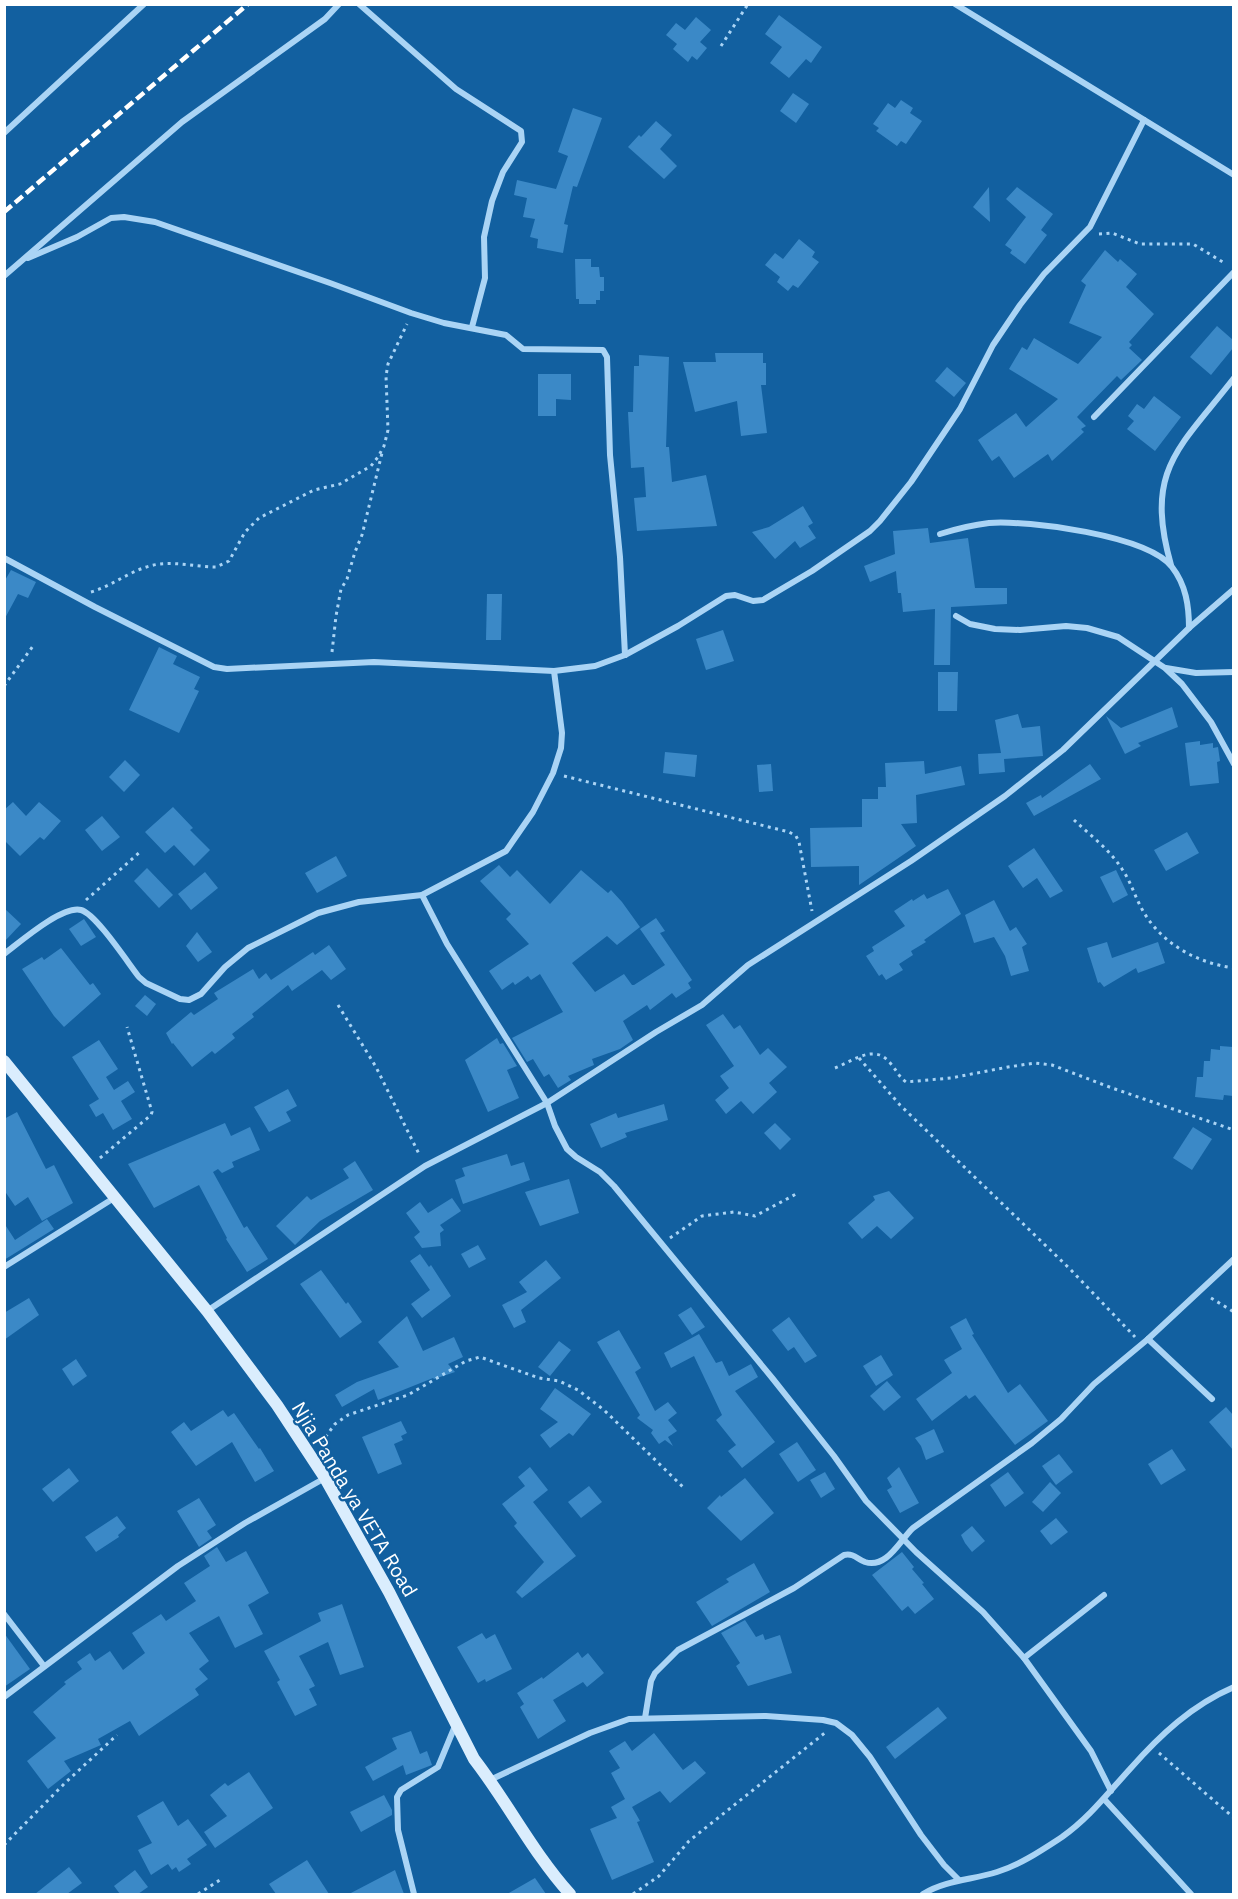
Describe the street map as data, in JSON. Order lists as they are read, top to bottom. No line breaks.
{"streets":{"street":["Njia Panda ya VETA Road"]}}
